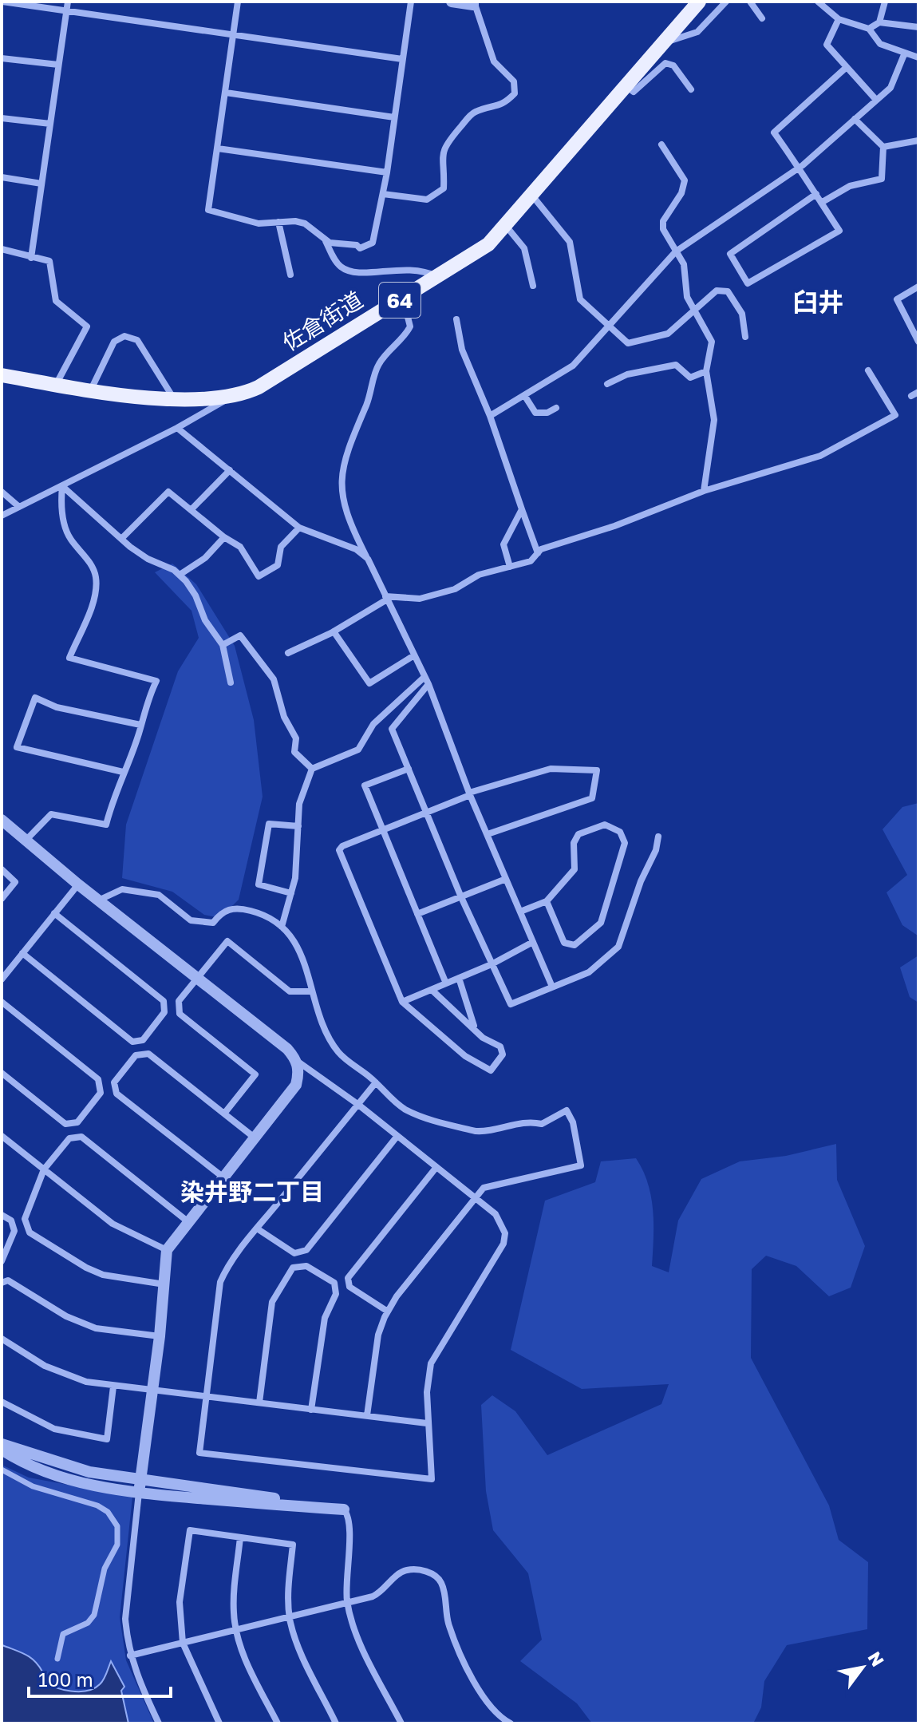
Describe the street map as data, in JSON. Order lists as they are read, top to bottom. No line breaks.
{"streets":{"main road":["64","佐倉街道"]},"districts":["臼井","染井野二丁目"],"scale_bar":"100 m","north":"top right"}
